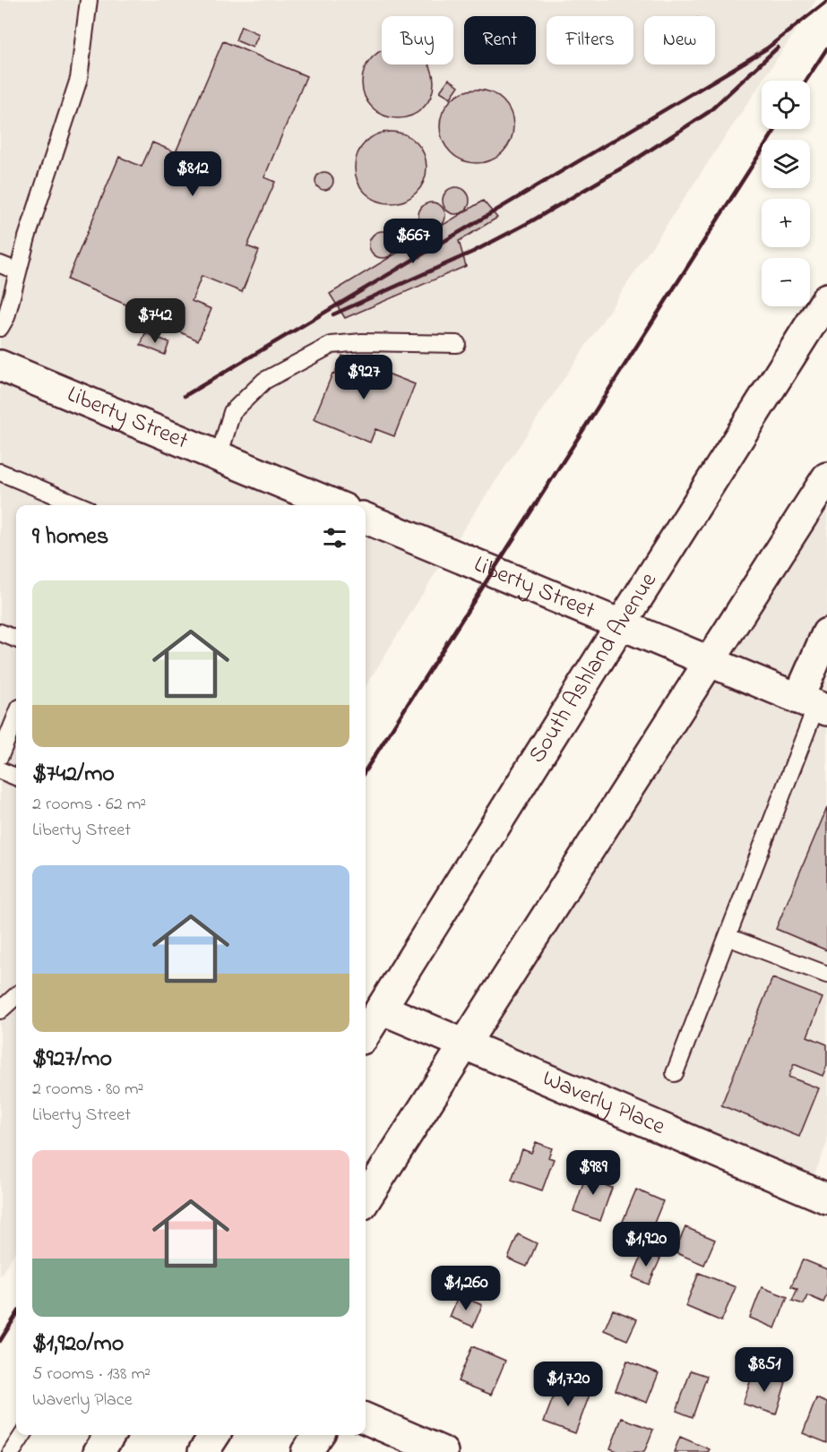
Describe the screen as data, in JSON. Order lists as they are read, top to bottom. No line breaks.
{"streets":{"main road":["Liberty Street","South Ashland Avenue","Waverly Place"]},"crossings":[["Liberty Street","South Ashland Avenue"],["South Ashland Avenue","Waverly Place"]],"page":{"chip":["Buy","Rent","Filters","New"],"map_buttons":["+","−"],"price":["$812","$667","$742","$927","$989","$1,920","$1,260","$851","$1,720"],"heading":"9 homes","list":[{"name":"$742/mo","note":"2 rooms · 62 m² · Liberty Street"},{"name":"$927/mo","note":"2 rooms · 80 m² · Liberty Street"},{"name":"$1,920/mo","note":"5 rooms · 138 m² · Waverly Place"}]}}
